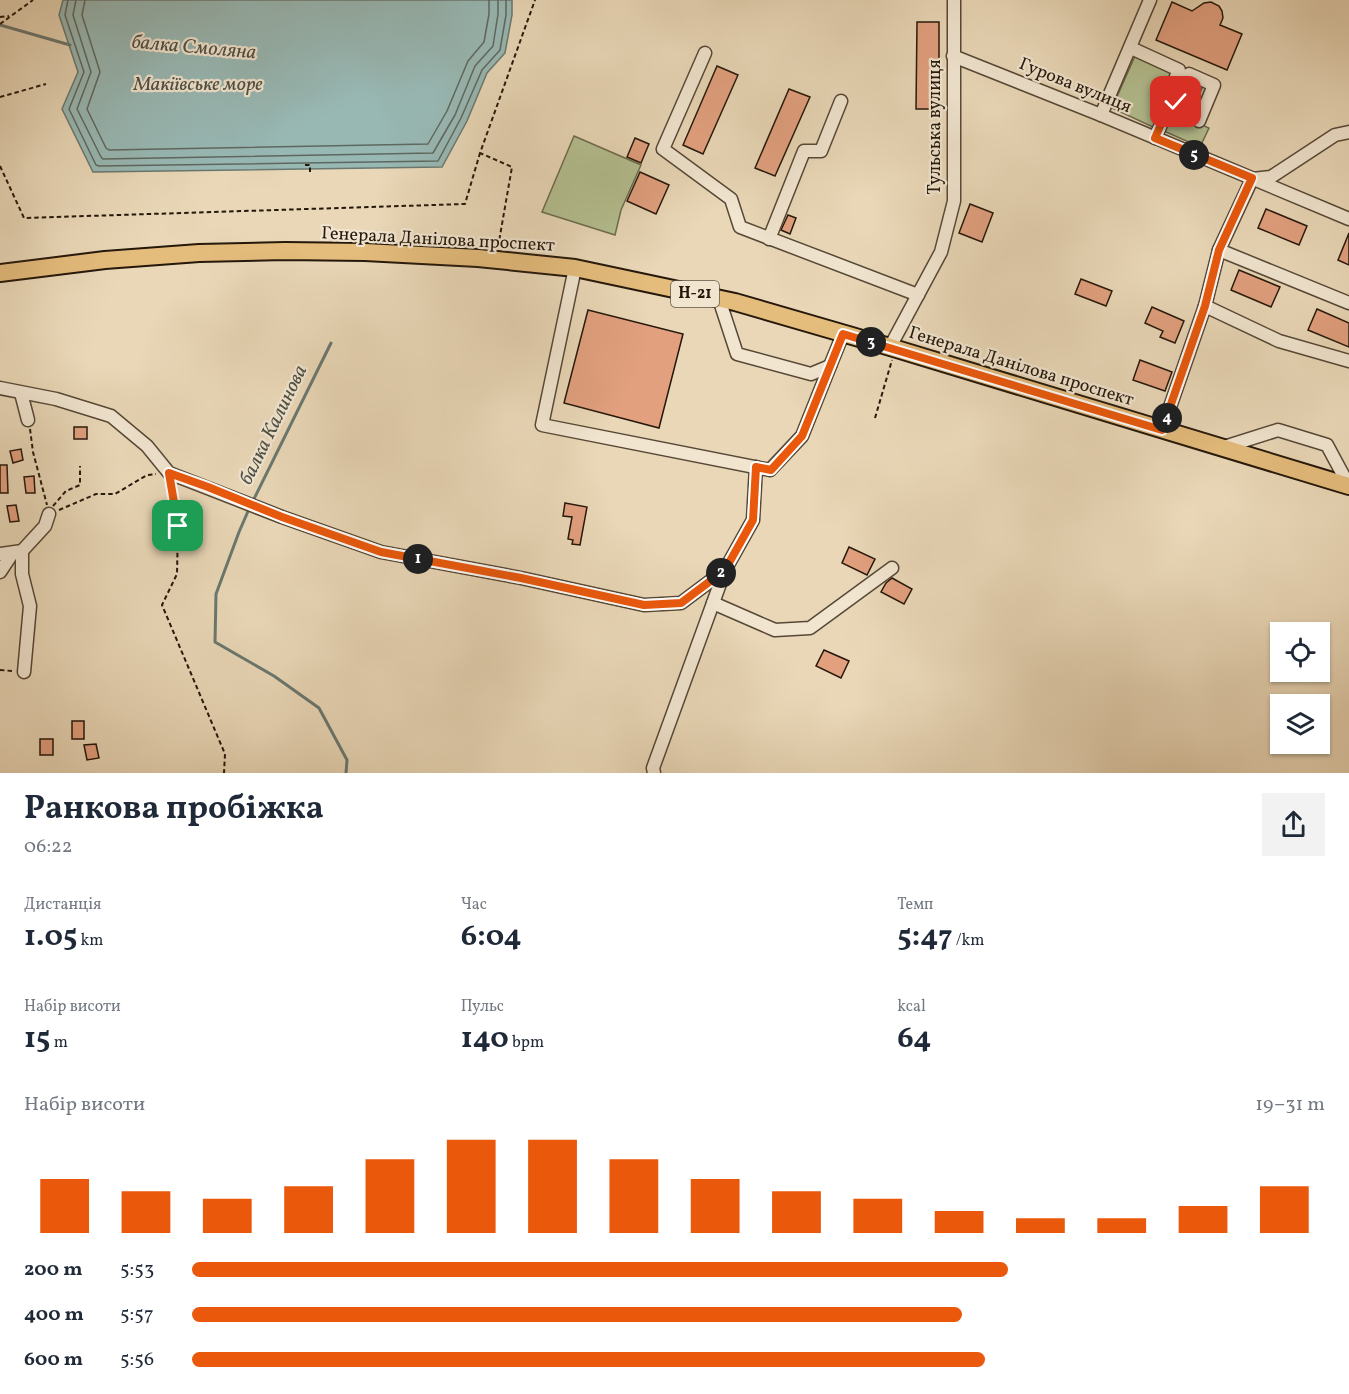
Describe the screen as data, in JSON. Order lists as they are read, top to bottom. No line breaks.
{"streets":{"main road":["Генерала Данілова проспект","Н-21"],"street":["Гурова вулиця","Тульська вулиця"]},"crossings":[["Гурова вулиця","Тульська вулиця"],["Тульська вулиця","Генерала Данілова проспект"]],"water":["балка Смоляна","Макіївське море","балка Калинова"],"page":{"pins":["5","3","4","1","2"],"heading":["Ранкова пробіжка","06:22"],"stats":[["Дистанція","1.05 km"],["Час","6:04"],["Темп","5:47 /km"],["Набір висоти","15 m"],["Пульс","140 bpm"],["kcal","64"]],"chart":["Набір висоти","19–31 m"],"list":[{"name":"200 m","note":"5:53"},{"name":"400 m","note":"5:57"},{"name":"600 m","note":"5:56"}]}}
